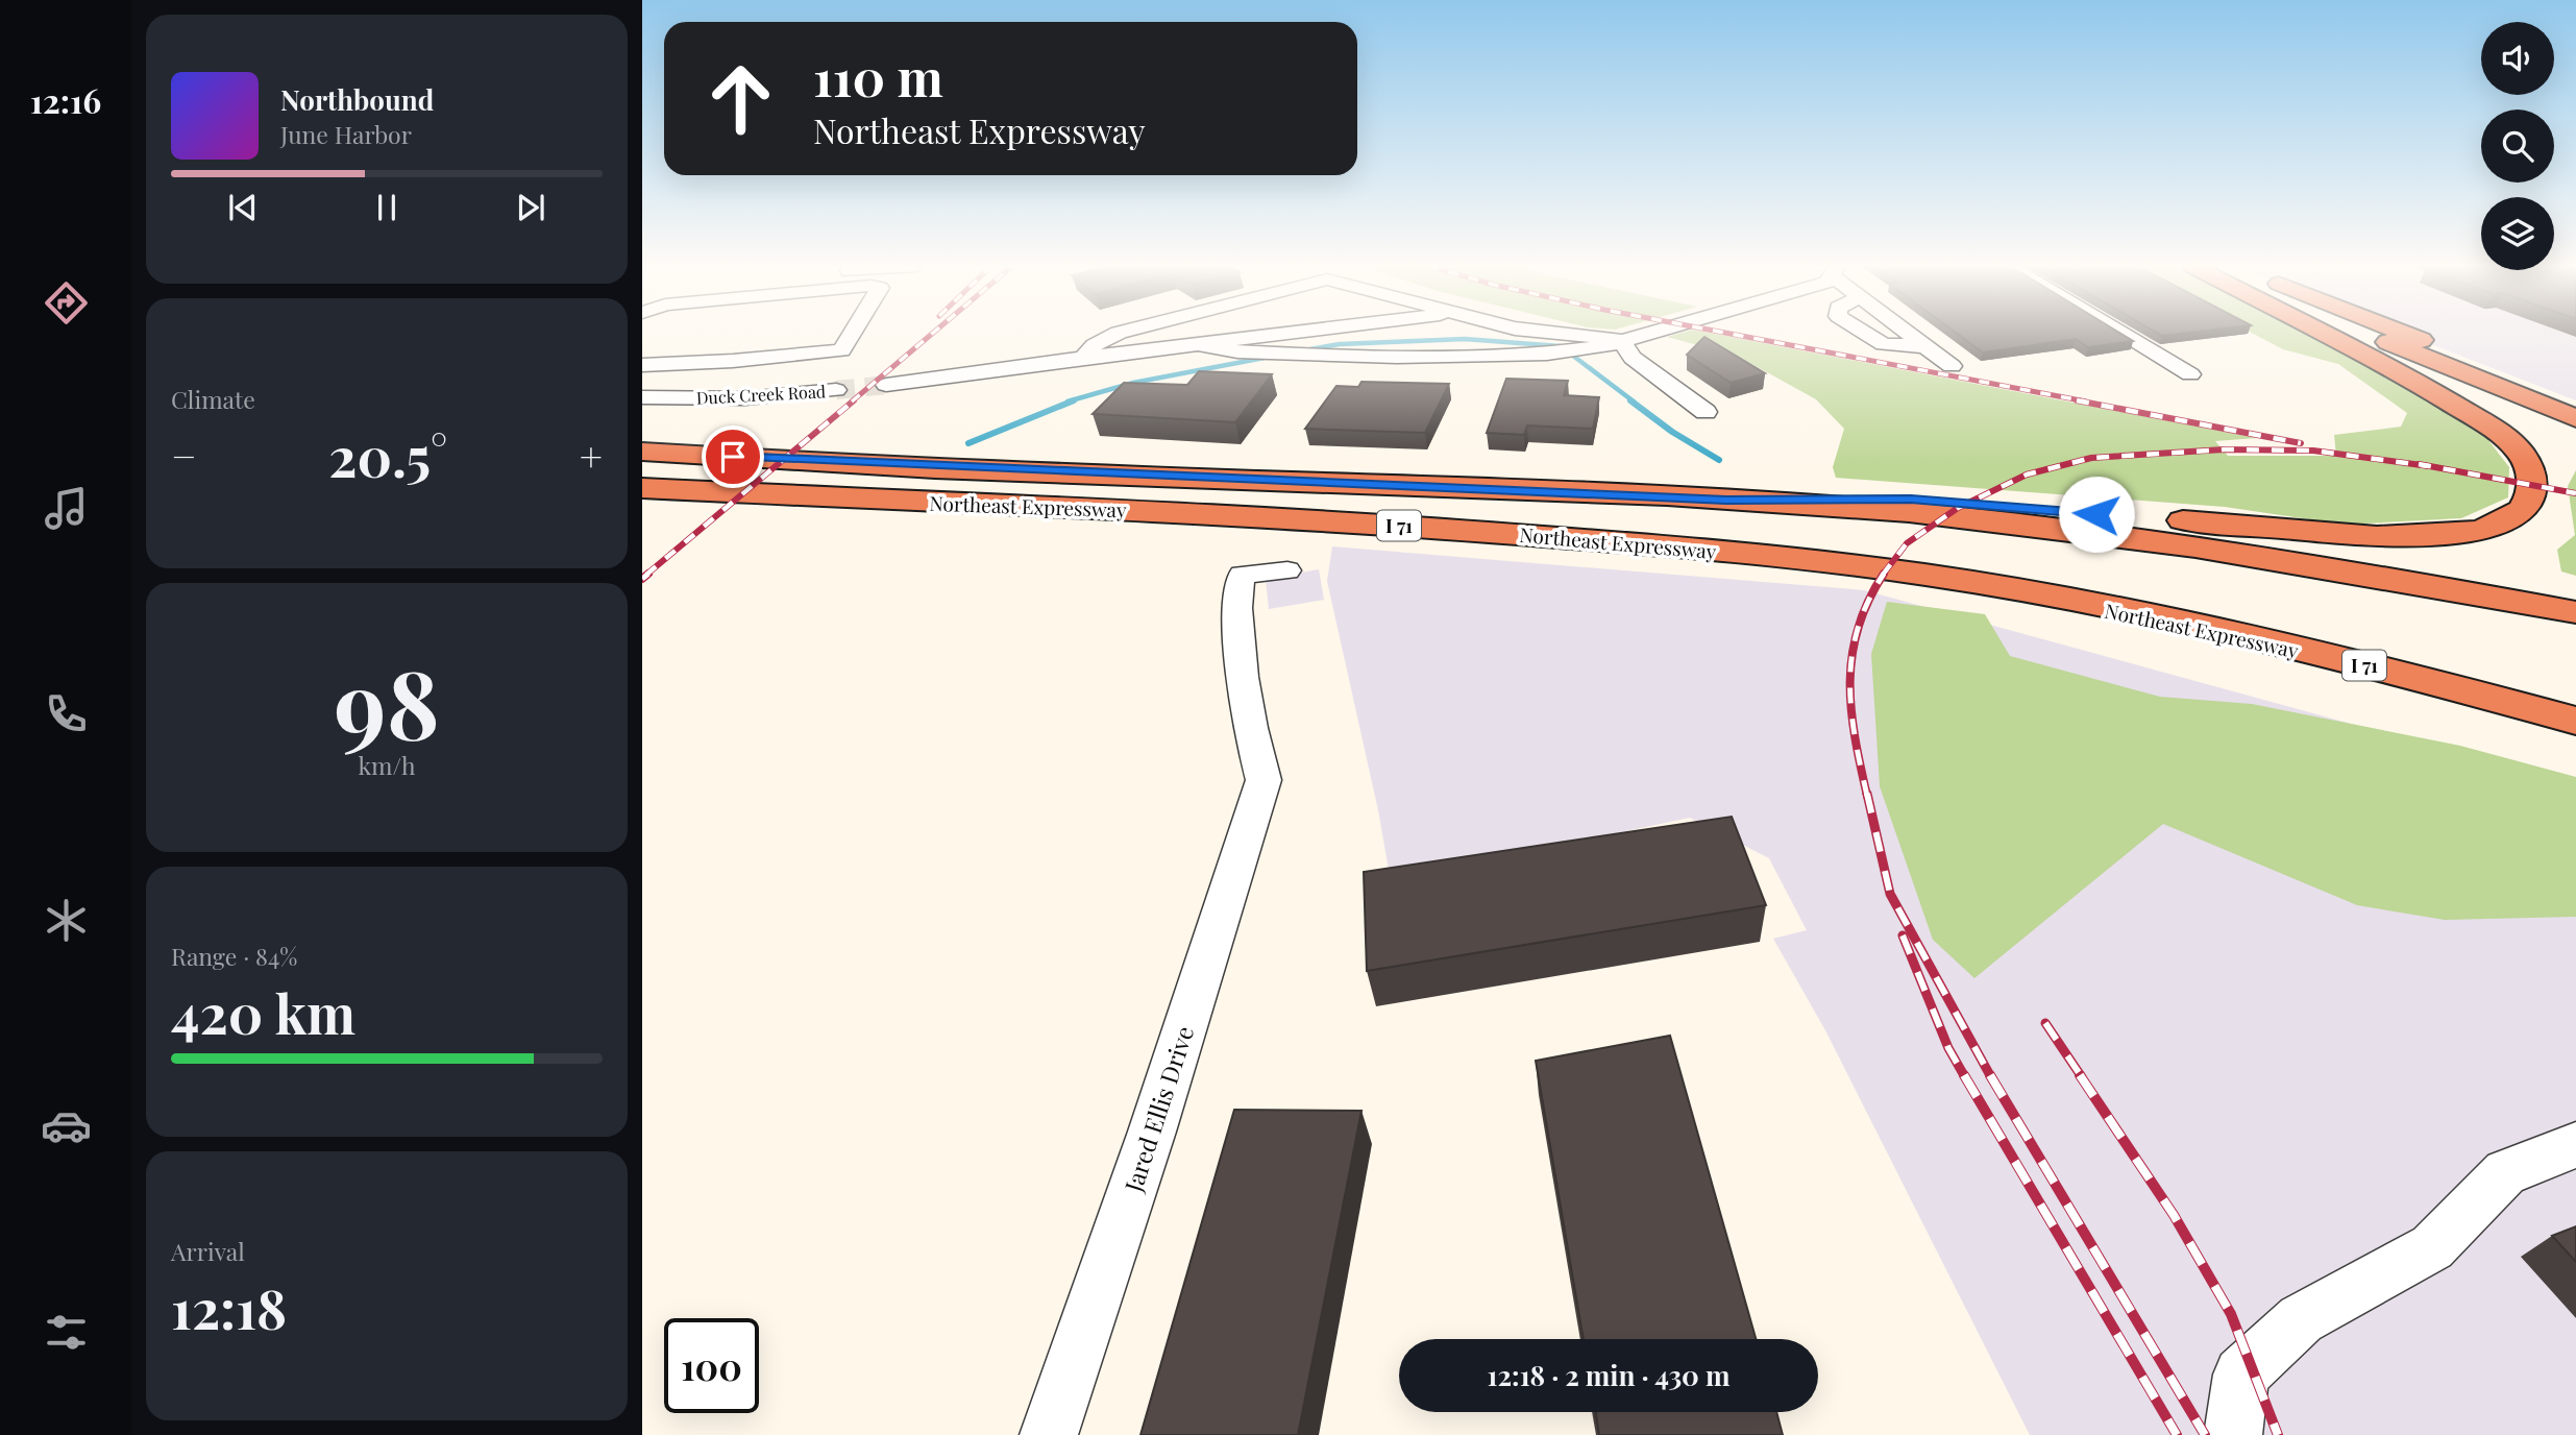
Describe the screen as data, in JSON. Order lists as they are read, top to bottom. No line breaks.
{"streets":{"highway":["Northeast Expressway","I 71"],"street":["Duck Creek Road","Jared Ellis Drive"]},"page":{"tabs":"12:16","turn":["110 m","Northeast Expressway"],"song":["Northbound","June Harbor"],"tile":["Climate",["98","km/h"],["Range · 84%","420 km"],["Arrival","12:18"]],"heat":["−","20.5°","+"],"limit":"100","trip":"12:18 · 2 min · 430 m"}}
